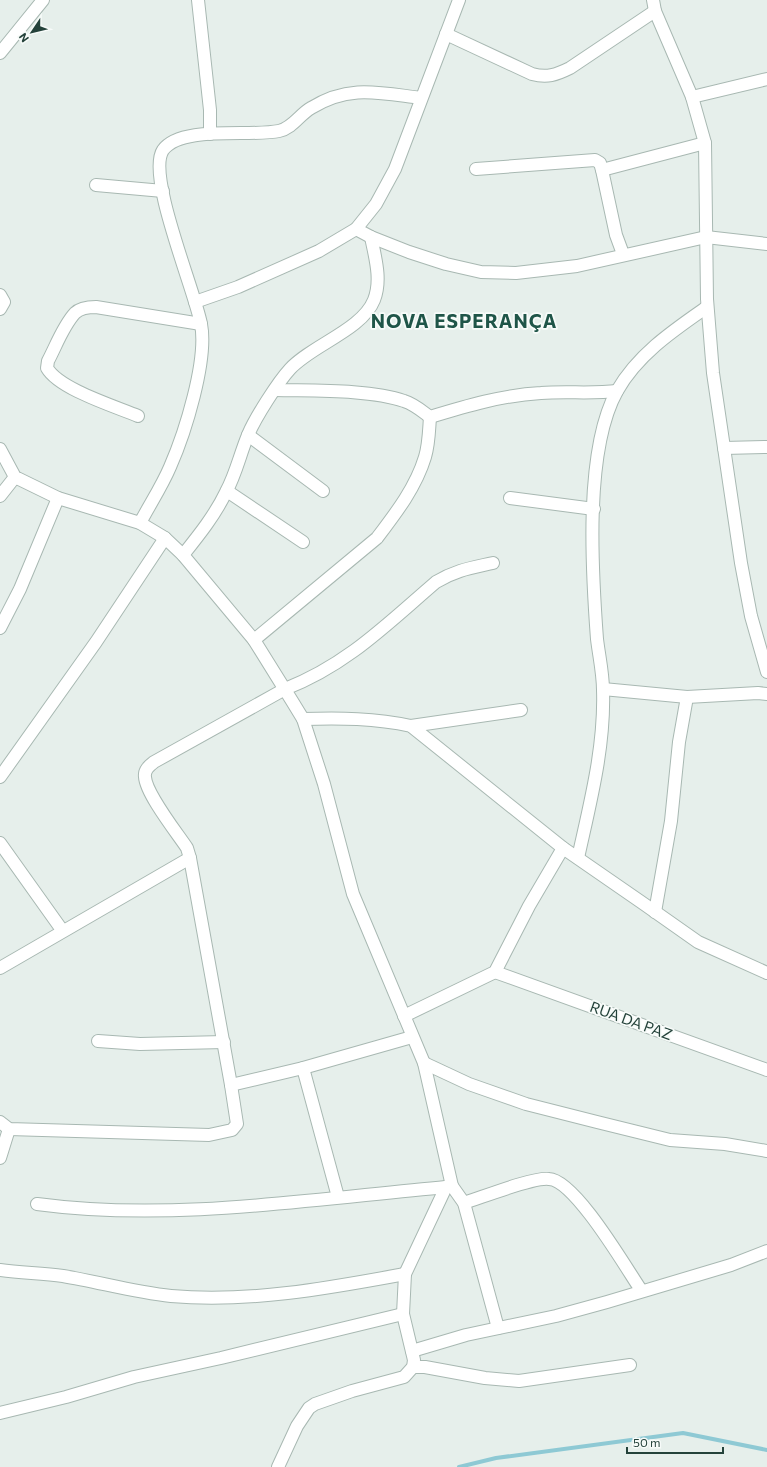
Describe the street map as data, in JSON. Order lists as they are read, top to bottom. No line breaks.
{"streets":{"street":["RUA DA PAZ"]},"districts":["NOVA ESPERANÇA"],"scale_bar":"50 m","north":"bottom left"}
